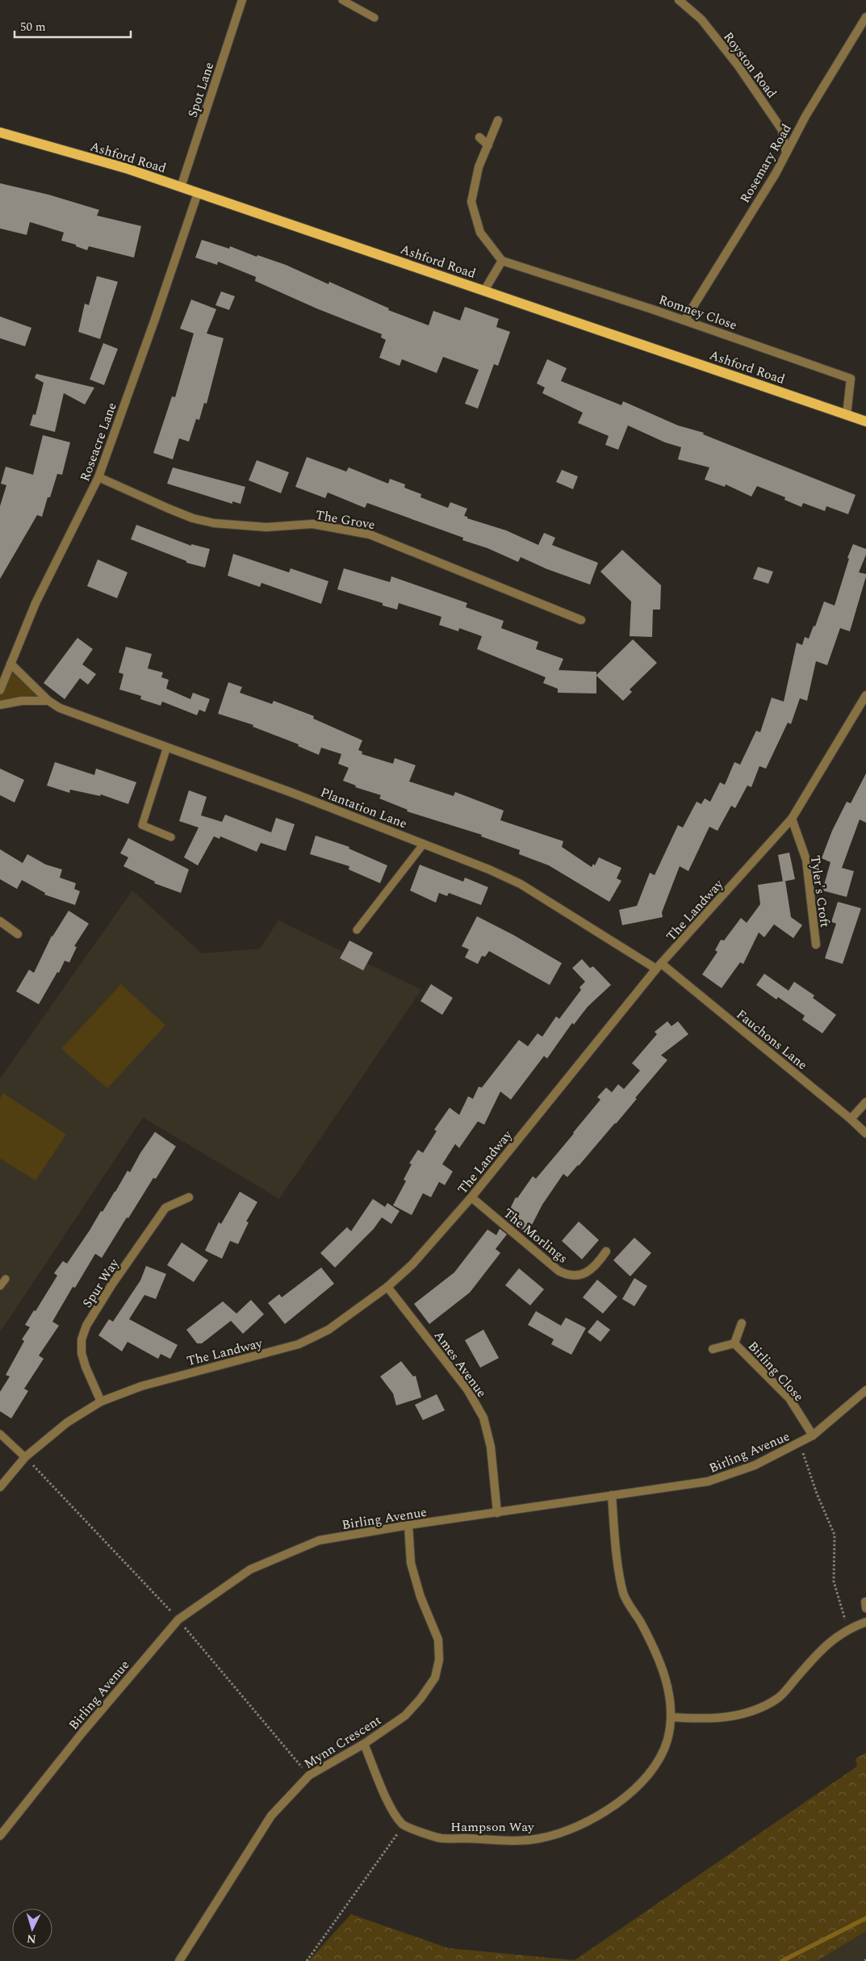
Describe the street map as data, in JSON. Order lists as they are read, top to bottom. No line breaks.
{"streets":{"main road":["Ashford Road"],"street":["Royston Road","Spot Lane","Rosemary Road","Romney Close","Roseacre Lane","The Grove","Plantation Lane","Tyler's Croft","The Landway","Fauchons Lane","The Morlings","Spur Way","Ames Avenue","Birling Close","Birling Avenue","Mynn Crescent","Hampson Way"]},"crossings":[["Royston Road","Rosemary Road"],["Spot Lane","Ashford Road"],["Ashford Road","Romney Close"],["Ashford Road","Roseacre Lane"],["Rosemary Road","Romney Close"],["Roseacre Lane","The Grove"],["Roseacre Lane","Plantation Lane"],["Plantation Lane","The Landway"],["Plantation Lane","Fauchons Lane"],["Tyler's Croft","The Landway"],["The Landway","Fauchons Lane"],["The Landway","The Morlings"],["The Landway","Spur Way"],["The Landway","Ames Avenue"],["Ames Avenue","Birling Avenue"],["Birling Close","Birling Avenue"],["Birling Avenue","Mynn Crescent"],["Birling Avenue","Hampson Way"]],"scale_bar":"50 m","north":"bottom"}
